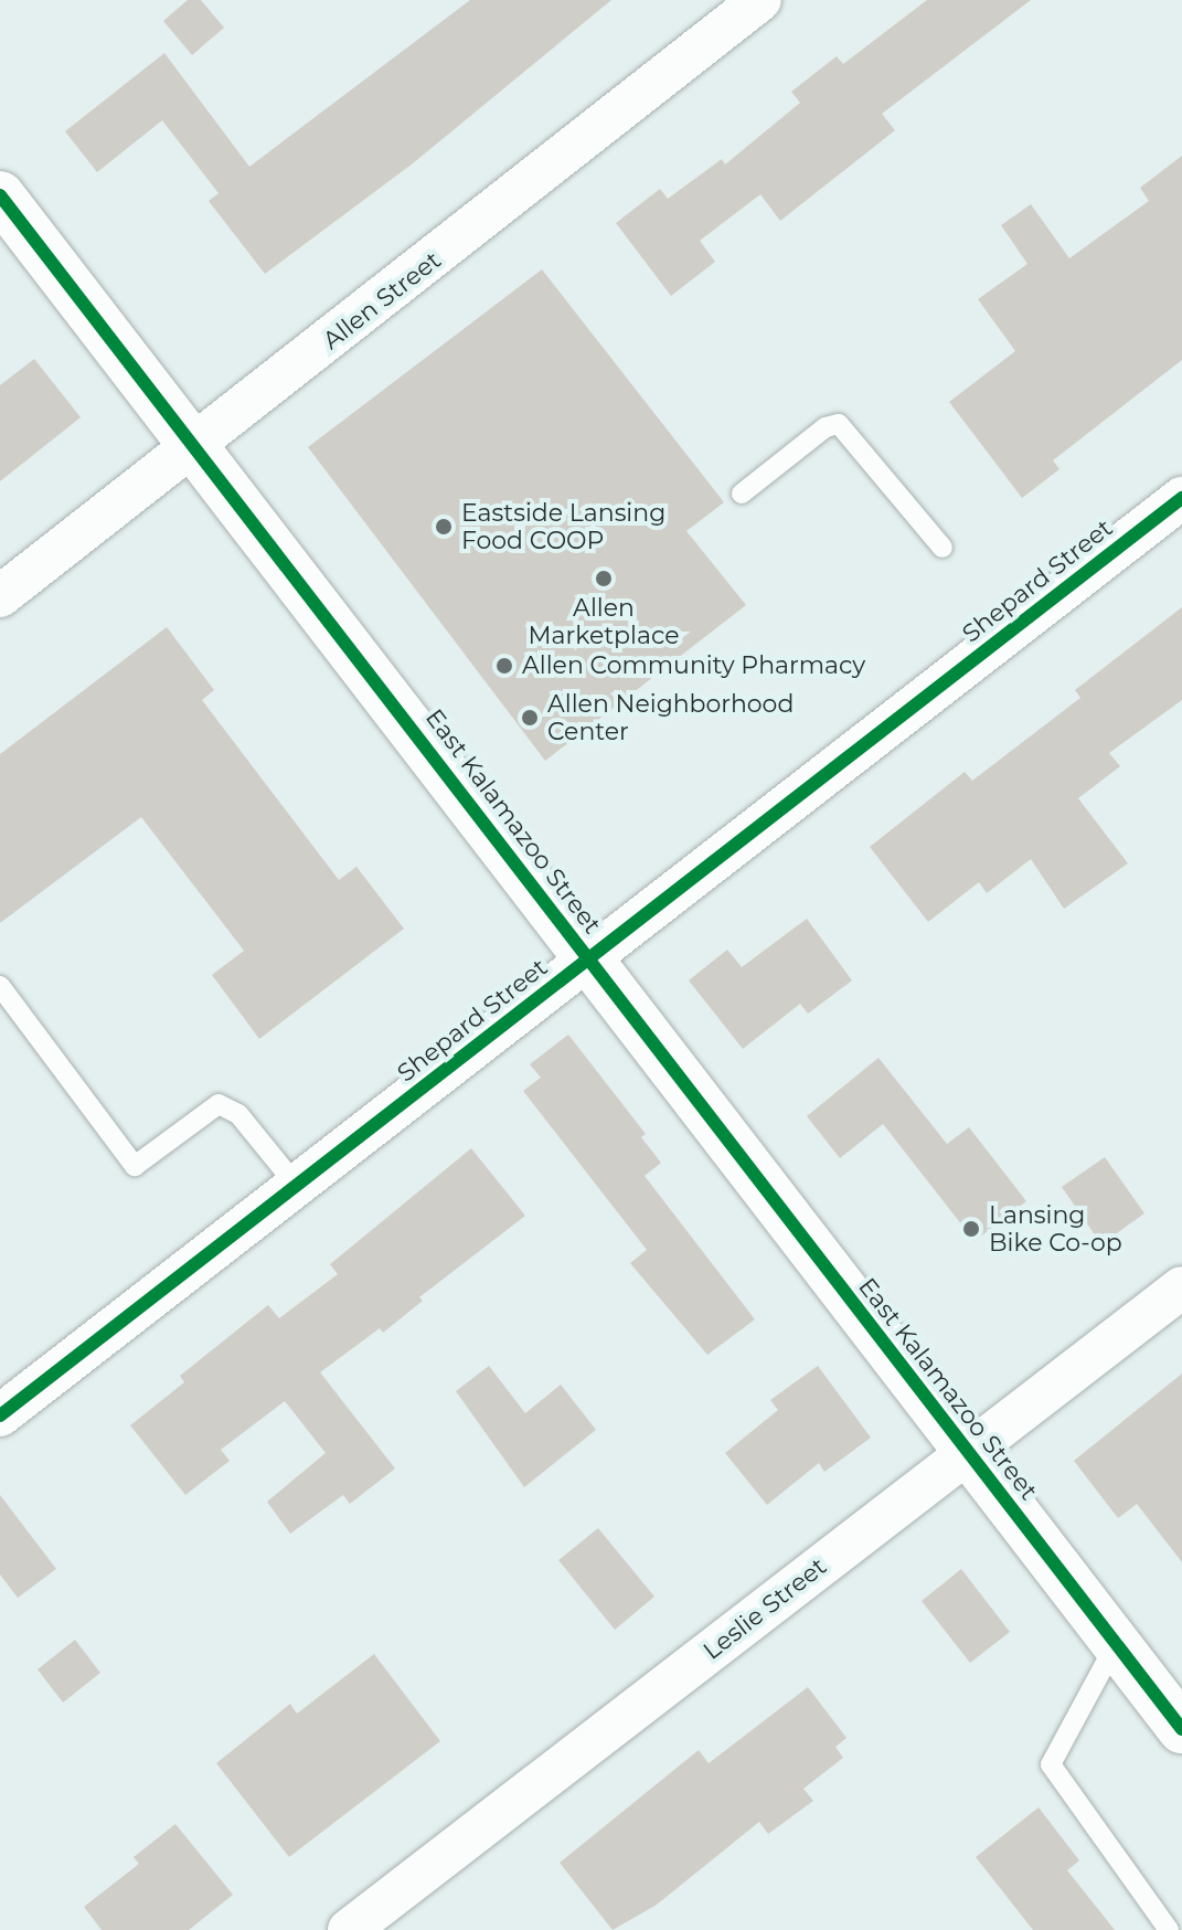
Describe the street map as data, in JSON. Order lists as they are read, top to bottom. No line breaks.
{"streets":{"street":["Allen Street","Shepard Street","East Kalamazoo Street","Leslie Street"]},"crossings":[["Allen Street","East Kalamazoo Street"],["Shepard Street","East Kalamazoo Street"],["East Kalamazoo Street","Leslie Street"]],"places":["Eastside Lansing Food COOP","Allen Marketplace","Allen Community Pharmacy","Allen Neighborhood Center","Lansing Bike Co-op"]}
